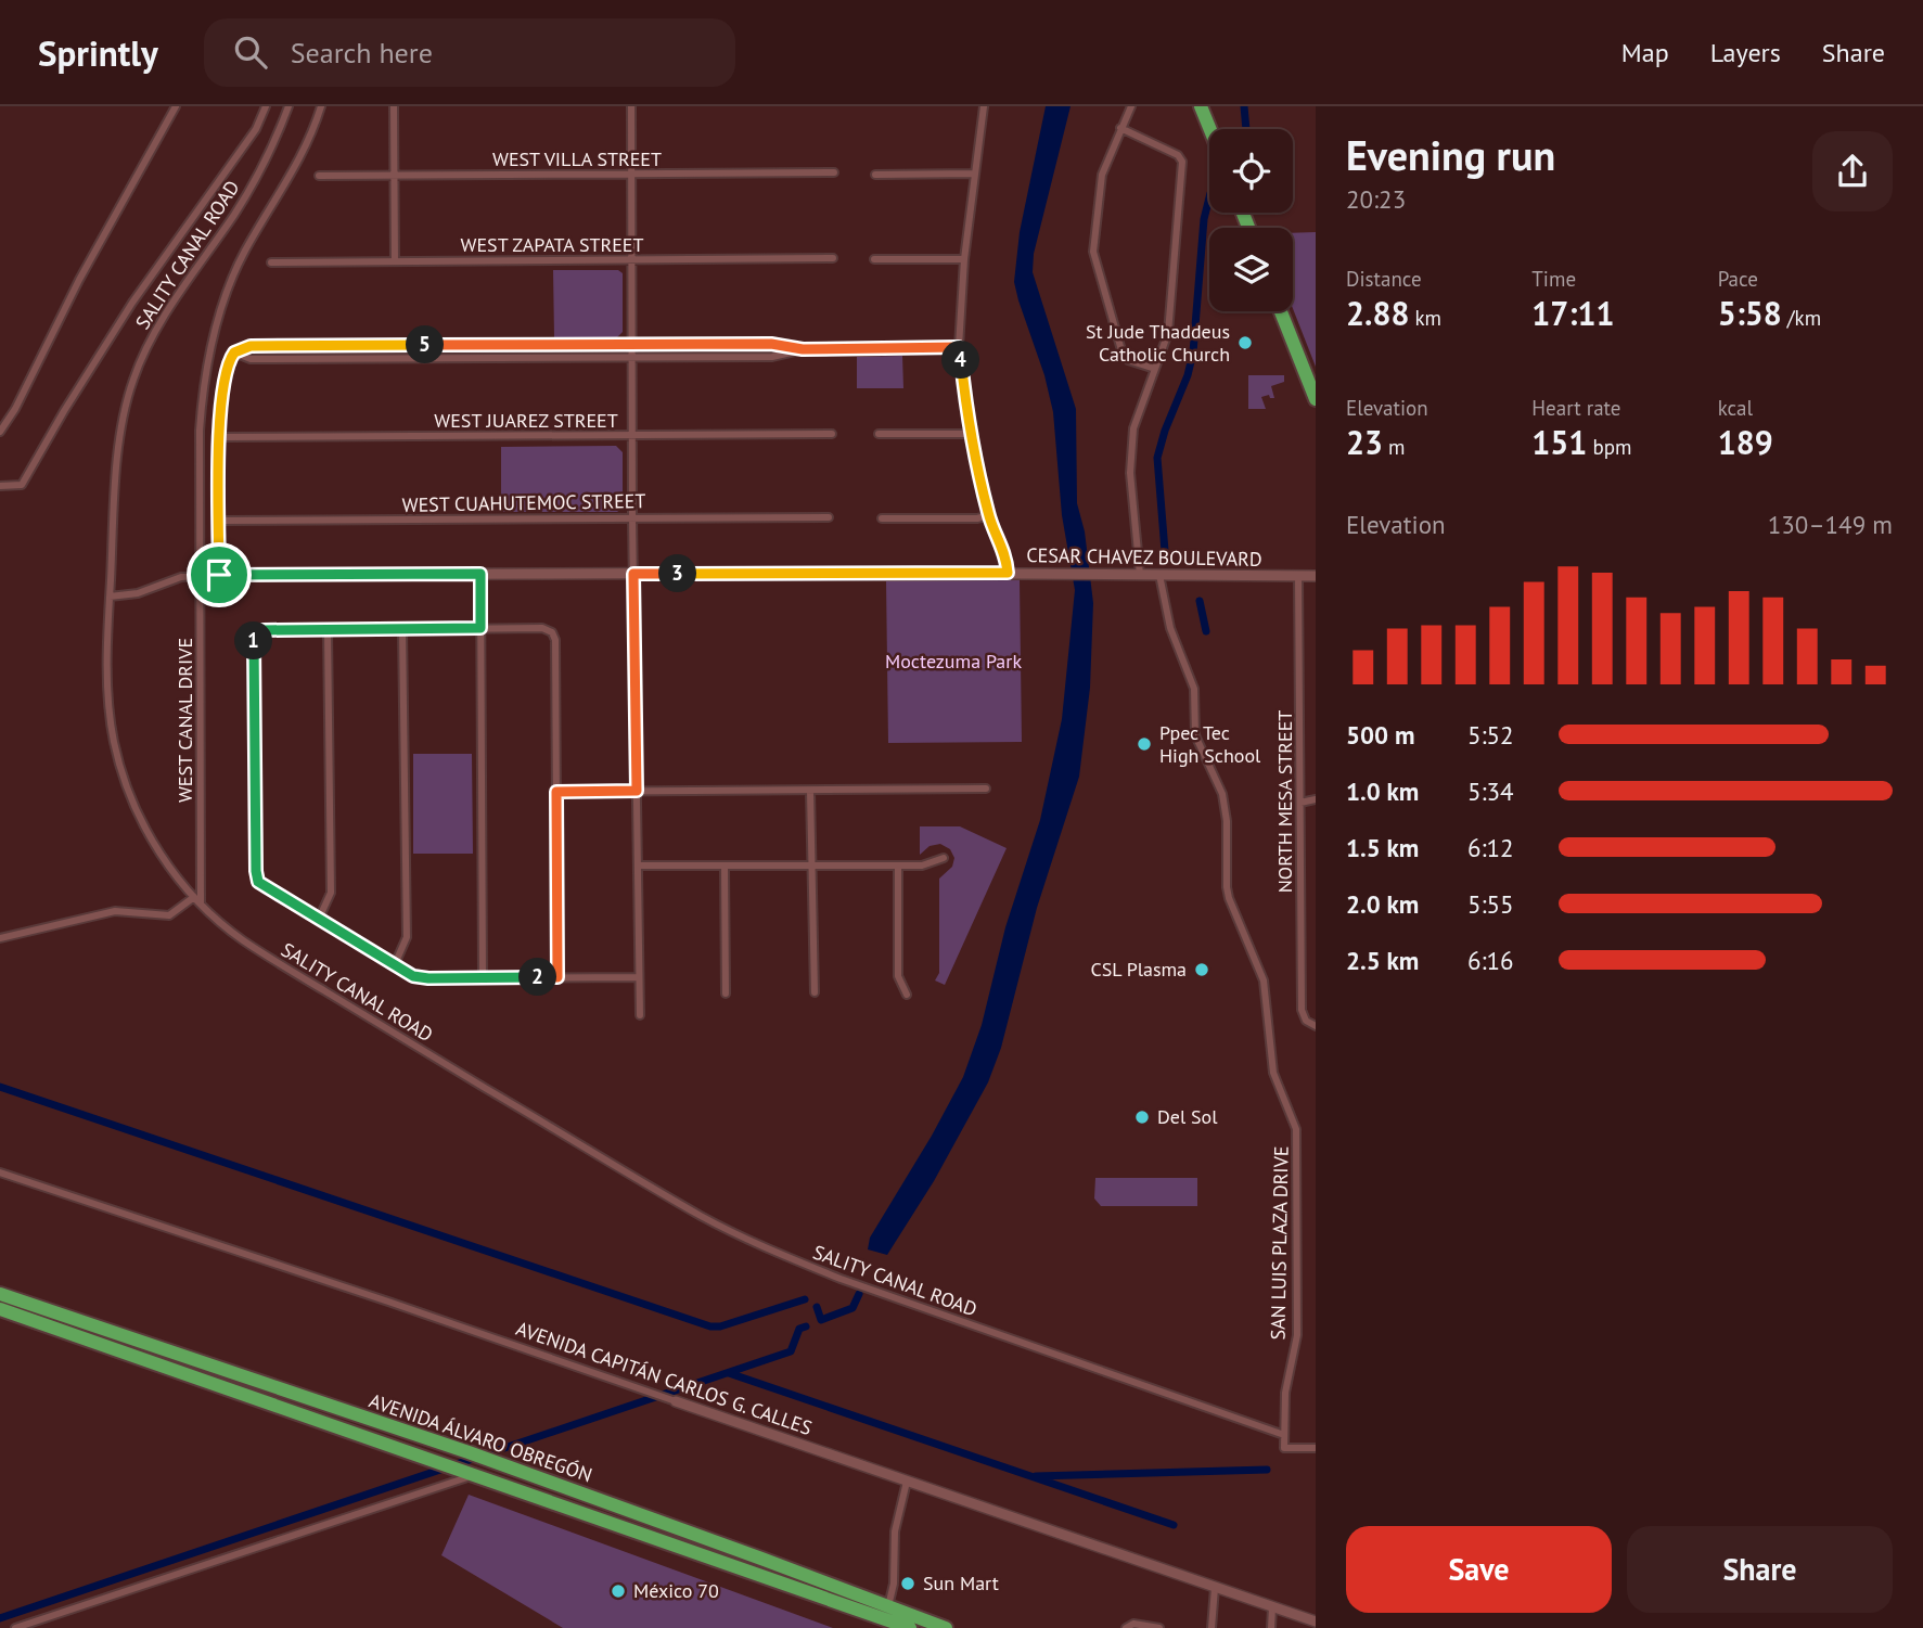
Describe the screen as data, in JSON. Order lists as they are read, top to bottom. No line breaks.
{"streets":{"highway":["AVENIDA ÁLVARO OBREGÓN"],"street":["WEST VILLA STREET","WEST ZAPATA STREET","SALITY CANAL ROAD","WEST JUAREZ STREET","WEST CUAHUTEMOC STREET","CESAR CHAVEZ BOULEVARD","WEST CANAL DRIVE","NORTH MESA STREET","SAN LUIS PLAZA DRIVE","AVENIDA CAPITÁN CARLOS G. CALLES"]},"crossings":[["SALITY CANAL ROAD","CESAR CHAVEZ BOULEVARD"],["SALITY CANAL ROAD","WEST CANAL DRIVE"],["SALITY CANAL ROAD","SAN LUIS PLAZA DRIVE"],["CESAR CHAVEZ BOULEVARD","WEST CANAL DRIVE"],["CESAR CHAVEZ BOULEVARD","NORTH MESA STREET"],["CESAR CHAVEZ BOULEVARD","SAN LUIS PLAZA DRIVE"]],"parks":["Moctezuma Park"],"places":["St Jude Thaddeus Catholic Church","Ppec Tec High School","CSL Plasma","Del Sol","Sun Mart","México 70"],"page":{"header":"Sprintly","search":"Search here","nav":["Map","Layers","Share"],"heading":["Evening run","20:23"],"stats":[["Distance","2.88 km"],["Time","17:11"],["Pace","5:58 /km"],["Elevation","23 m"],["Heart rate","151 bpm"],["kcal","189"]],"pins":["5","4","3","1","2"],"chart":["Elevation","130–149 m"],"list":[{"name":"500 m","note":"5:52"},{"name":"1.0 km","note":"5:34"},{"name":"1.5 km","note":"6:12"},{"name":"2.0 km","note":"5:55"},{"name":"2.5 km","note":"6:16"}],"buttons":["Save","Share"]}}
